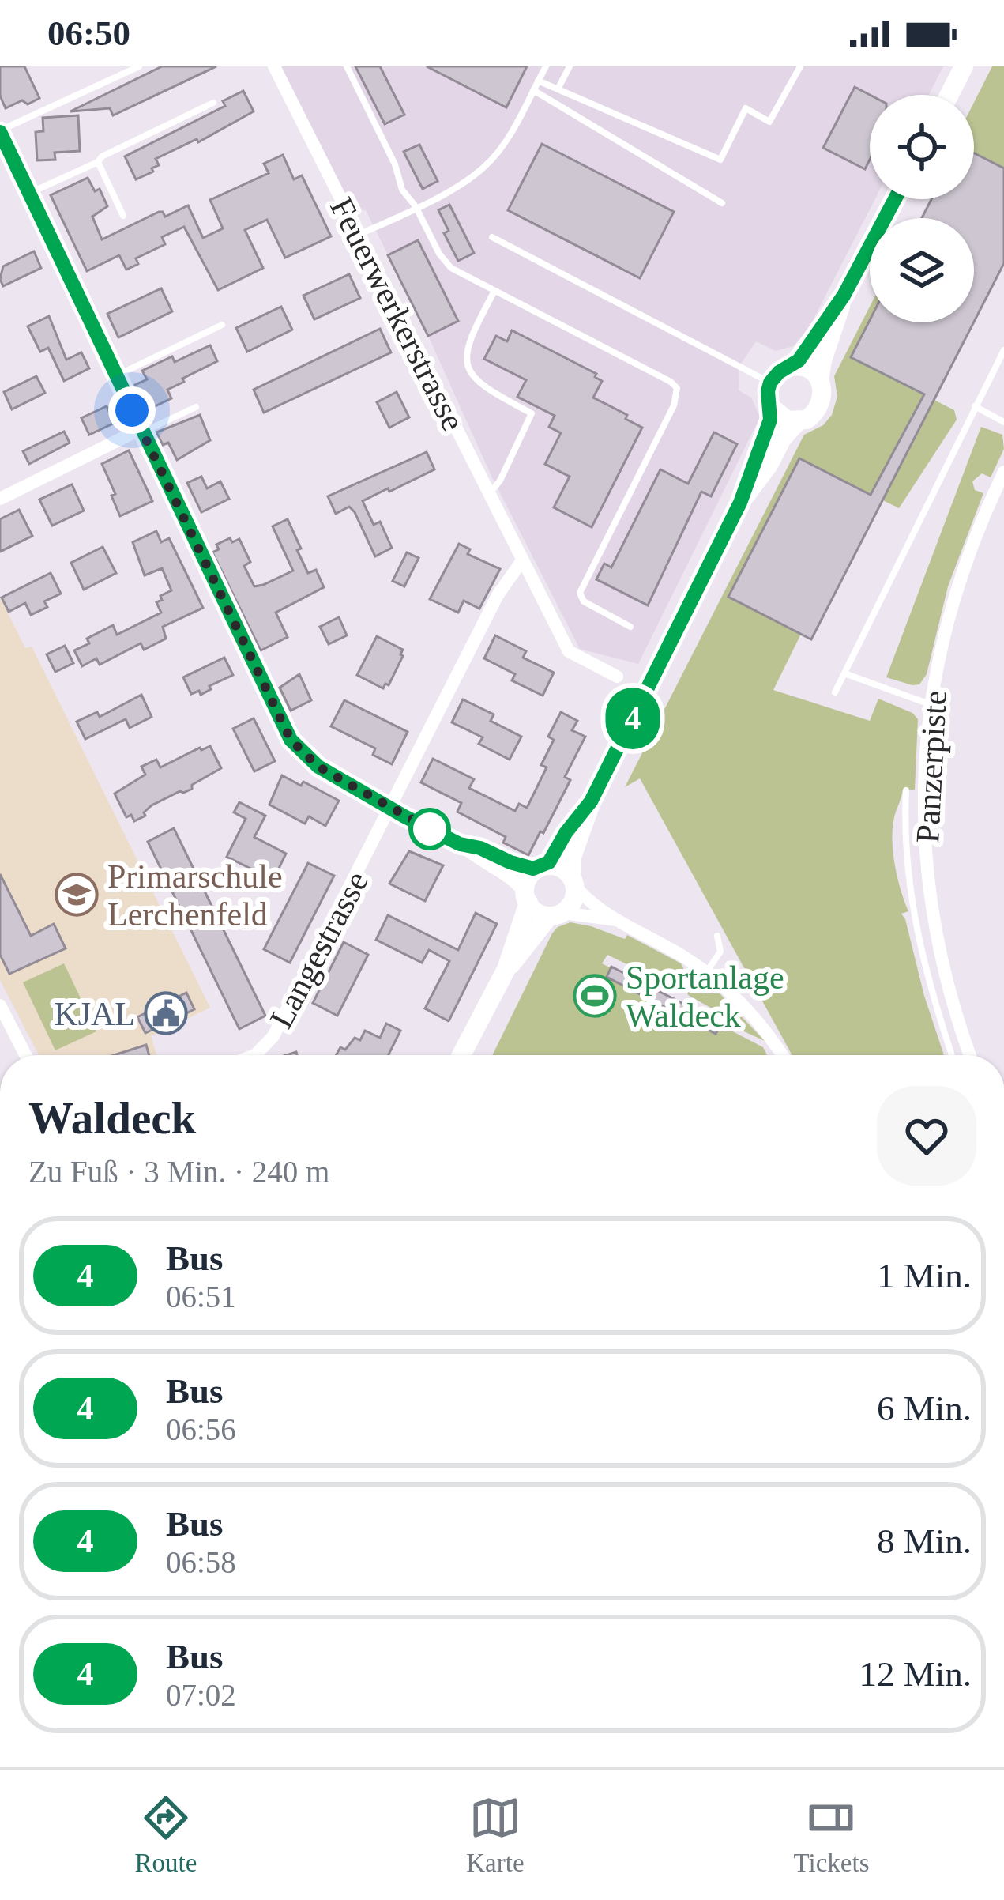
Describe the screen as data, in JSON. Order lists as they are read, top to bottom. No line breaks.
{"streets":{"street":["Feuerwerkerstrasse","Panzerpiste","Langestrasse"]},"places":{"school or university":["Primarschule Lerchenfeld"],"sports":["Sportanlage Waldeck"],"public building":["KJAL"]},"lines":["bus line 4"],"page":{"status":"06:50","on_map":"4","heading":["Waldeck","Zu Fuß · 3 Min. · 240 m"],"list":[{"mark":"4","name":"Bus","note":"06:51","value":"1 Min."},{"mark":"4","name":"Bus","note":"06:56","value":"6 Min."},{"mark":"4","name":"Bus","note":"06:58","value":"8 Min."},{"mark":"4","name":"Bus","note":"07:02","value":"12 Min."}],"tabs":["Route","Karte","Tickets"]}}
